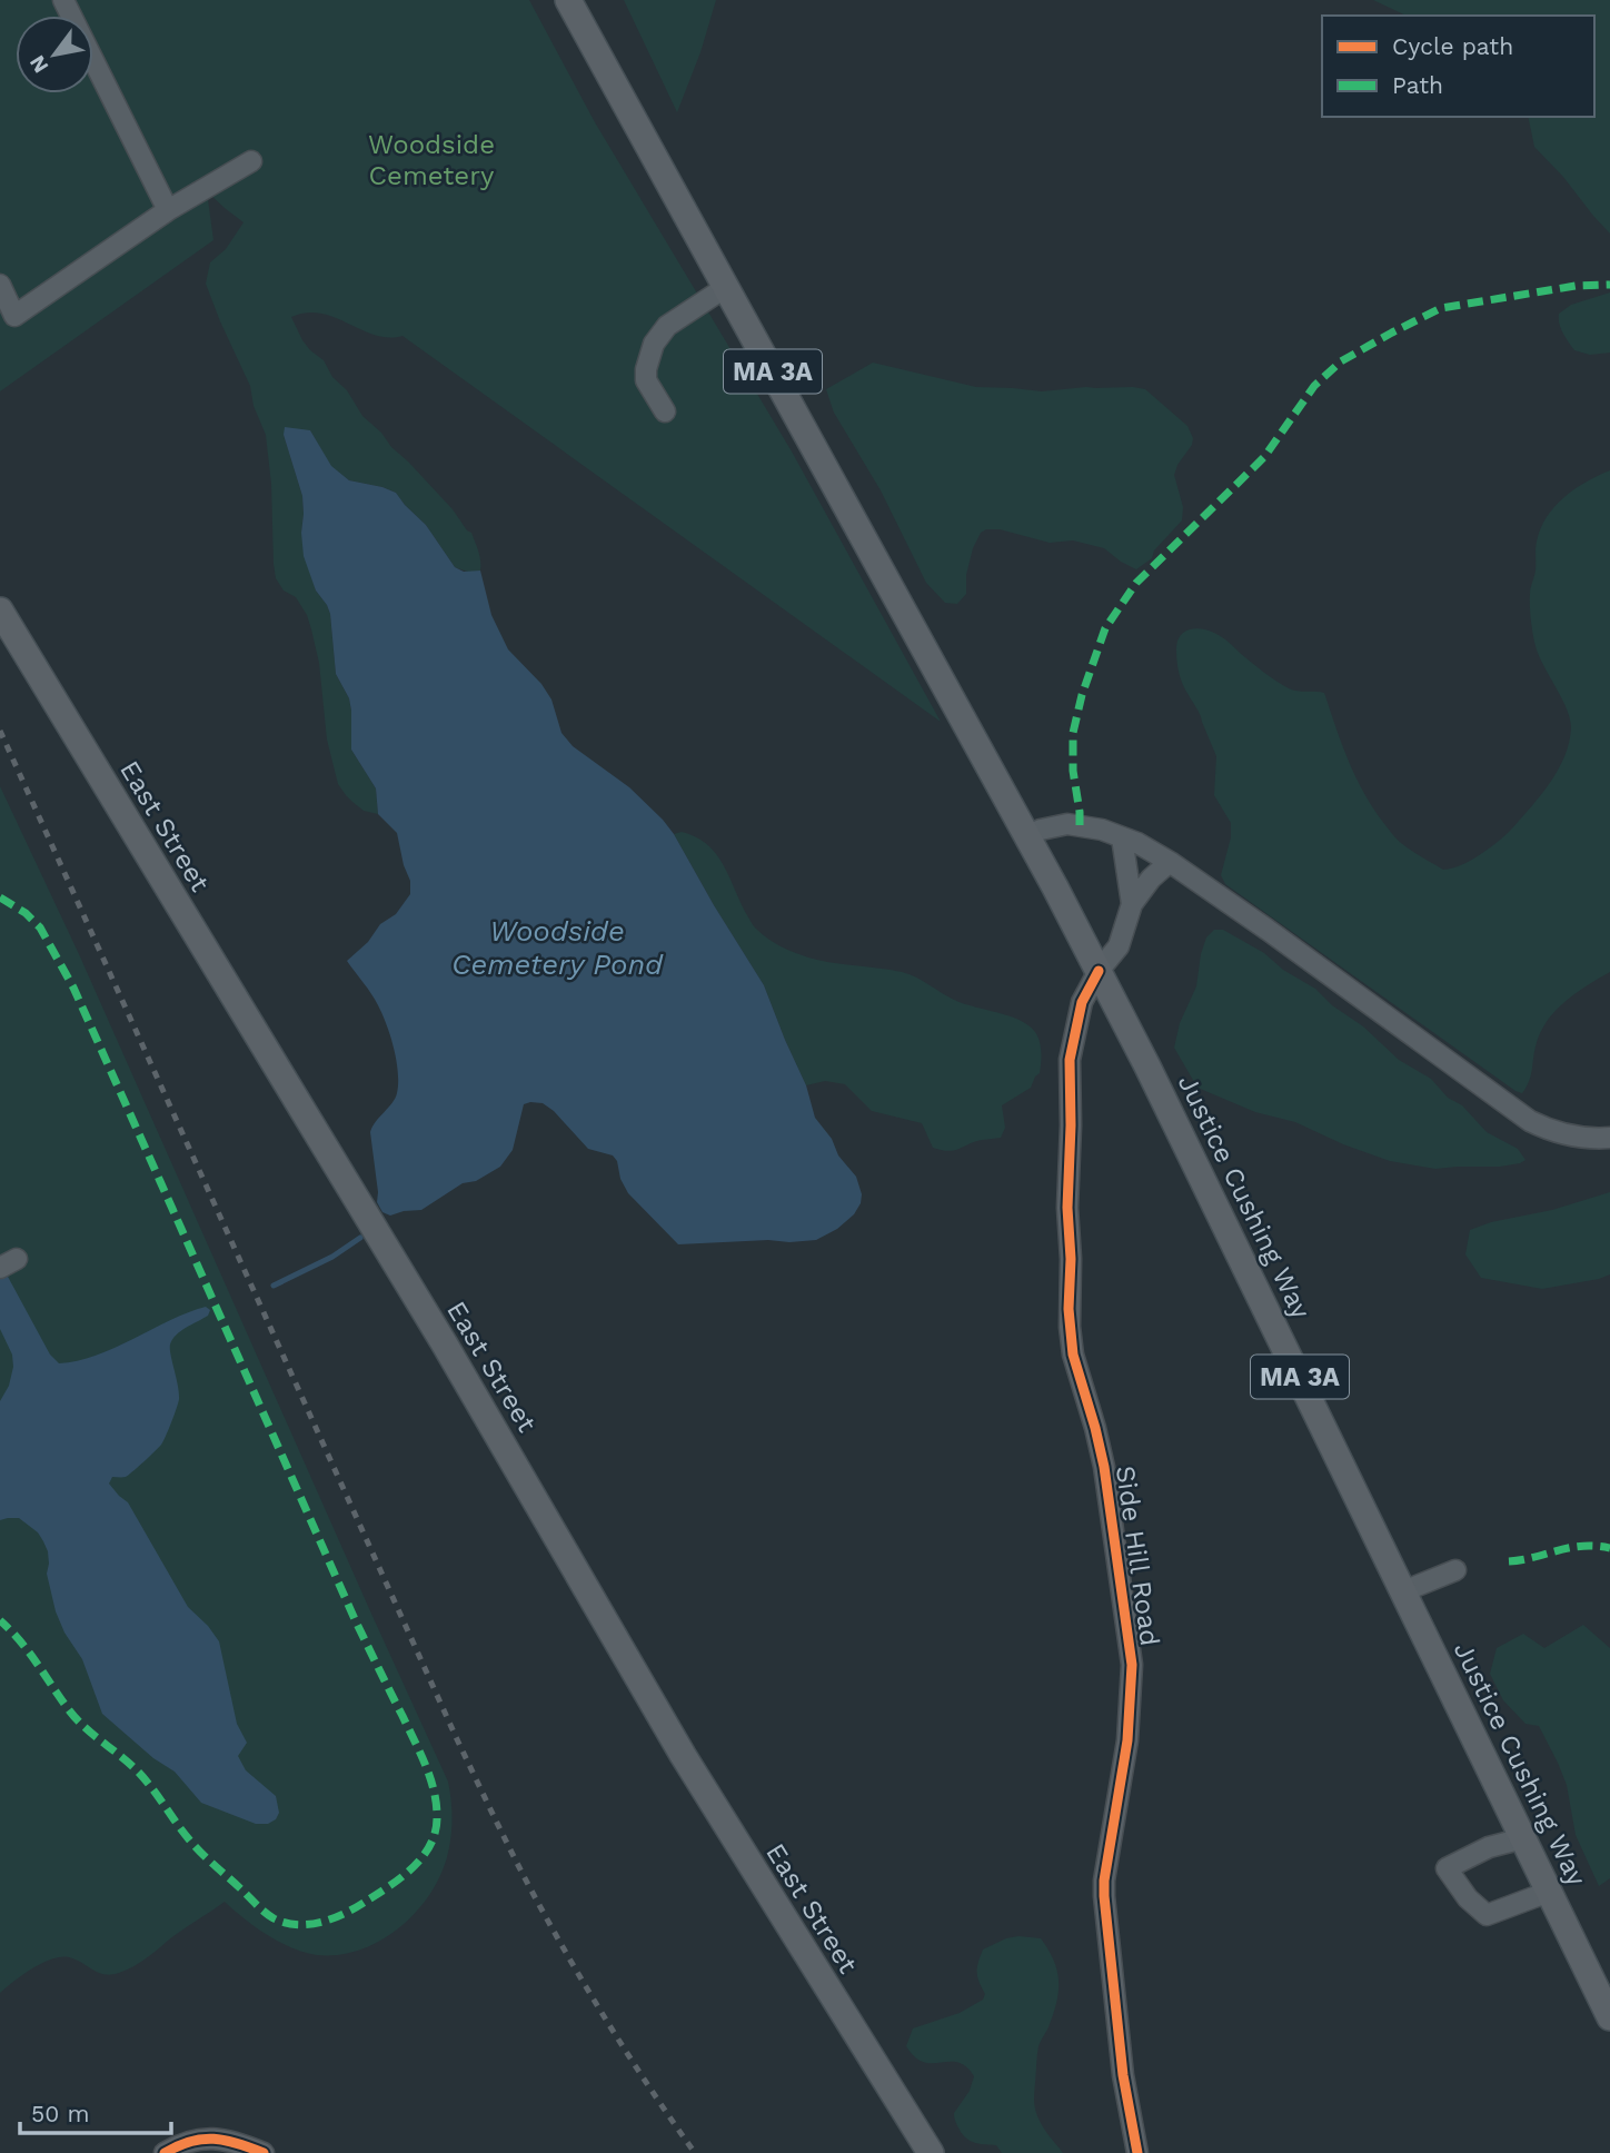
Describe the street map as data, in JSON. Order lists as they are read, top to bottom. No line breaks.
{"streets":{"main road":["MA 3A","East Street","Justice Cushing Way"],"street":["Side Hill Road"]},"crossings":[["MA 3A","Justice Cushing Way"],["Justice Cushing Way","Side Hill Road"]],"water":["Woodside Cemetery Pond"],"parks":["Woodside Cemetery"],"legend":["Cycle path","Path"],"scale_bar":"50 m","north":"bottom left"}
